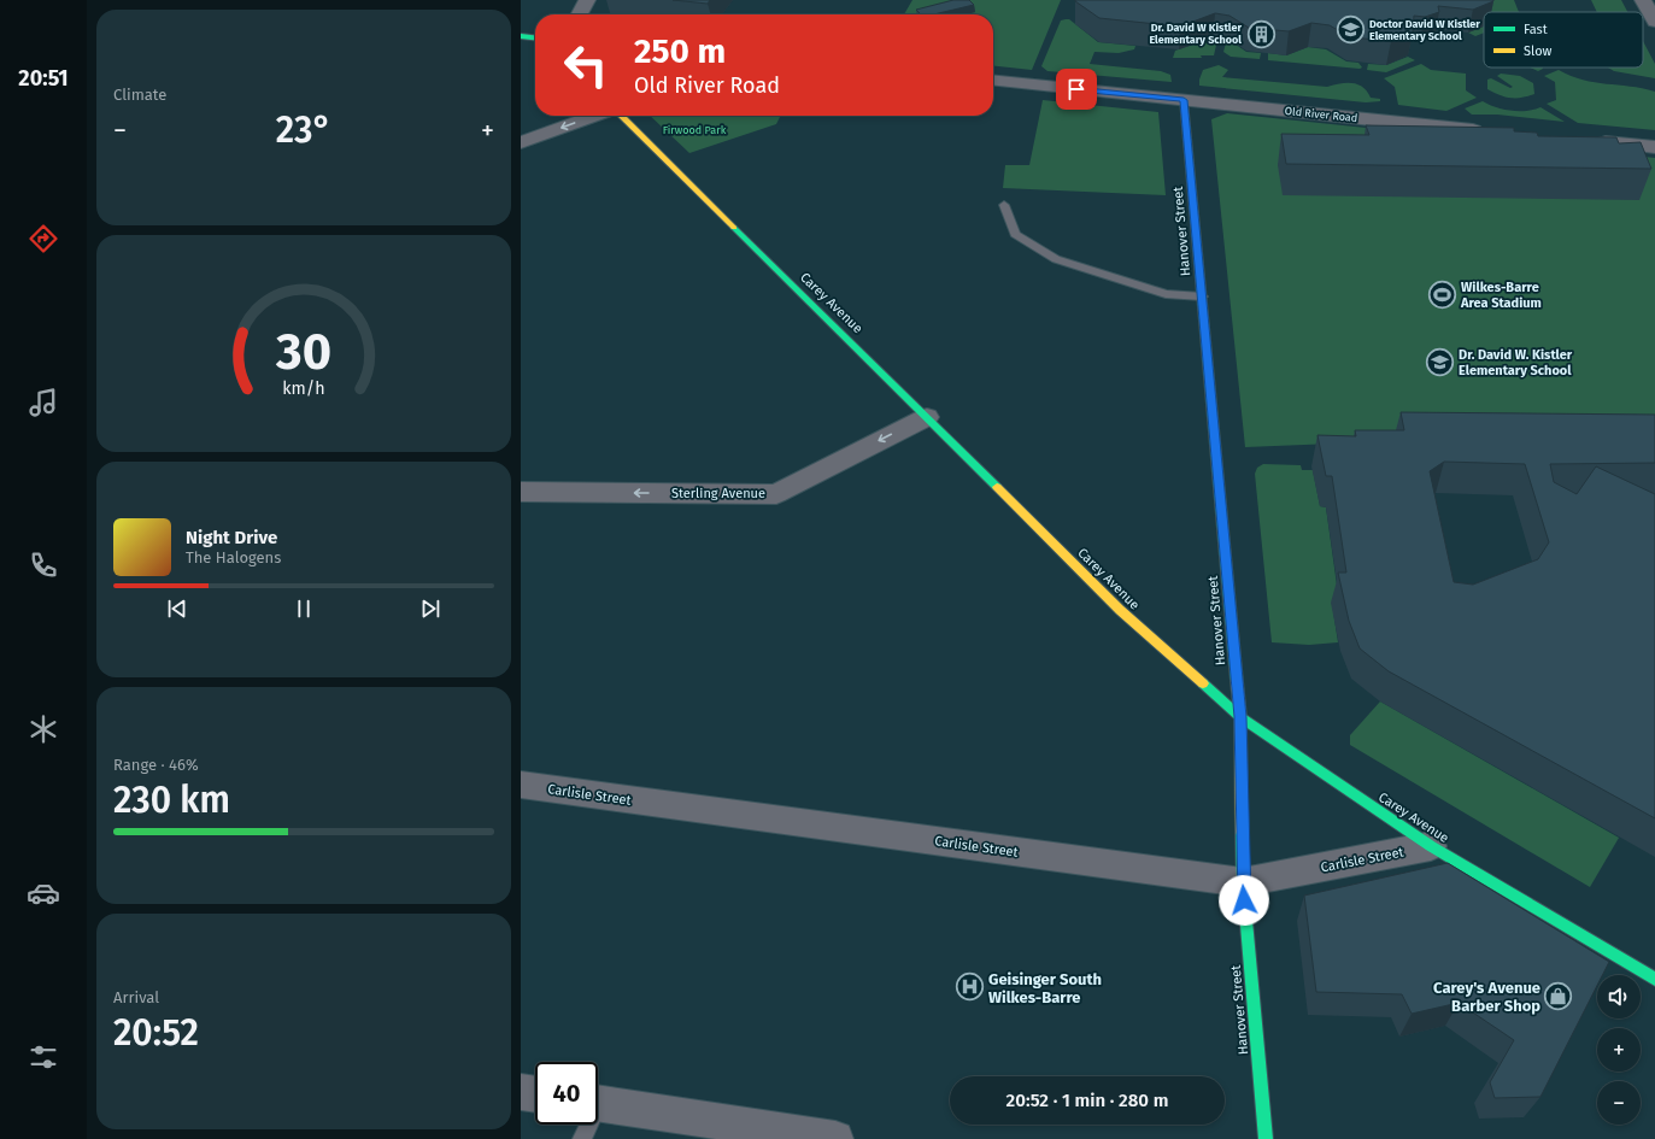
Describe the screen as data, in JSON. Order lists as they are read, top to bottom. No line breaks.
{"streets":{"main road":["Hanover Street","Carey Avenue"],"street":["Old River Road","Sterling Avenue","Carlisle Street"]},"crossings":[["Old River Road","Hanover Street"],["Hanover Street","Carey Avenue"],["Hanover Street","Carlisle Street"],["Carey Avenue","Sterling Avenue"],["Carey Avenue","Carlisle Street"]],"one_way":["Sterling Avenue"],"parks":["Firwood Park"],"places":{"school or university":["Doctor David W Kistler Elementary School","Dr. David W. Kistler Elementary School"],"building":["Dr. David W Kistler Elementary School"],"sports":["Wilkes-Barre Area Stadium"],"hospital":["Geisinger South Wilkes-Barre"],"shop":["Carey's Avenue Barber Shop"]},"legend":["Fast","Slow"],"page":{"tabs":"20:51","tile":["Climate",["Range · 46%","230 km"],["Arrival","20:52"]],"turn":["250 m","Old River Road"],"heat":["−","23°","+"],"song":["Night Drive","The Halogens"],"map_buttons":["+","−"],"limit":"40","trip":"20:52 · 1 min · 280 m","gauge":["30","km/h"]}}
